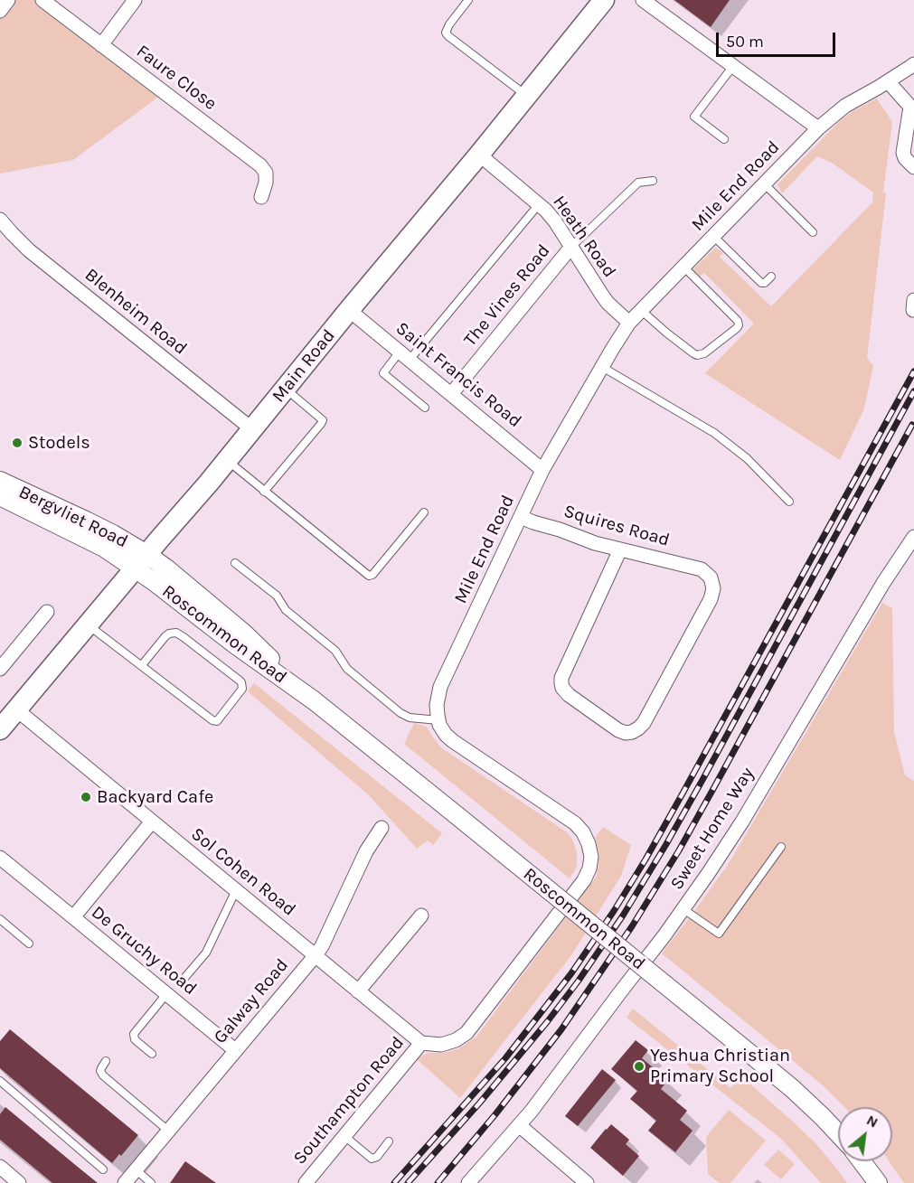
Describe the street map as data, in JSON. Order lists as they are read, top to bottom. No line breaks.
{"streets":{"main road":["Main Road"],"street":["Faure Close","Mile End Road","Heath Road","The Vines Road","Blenheim Road","Saint Francis Road","Bergvliet Road","Squires Road","Roscommon Road","Sweet Home Way","Sol Cohen Road","De Gruchy Road","Galway Road","Southampton Road"]},"crossings":[["Mile End Road","Heath Road"],["Mile End Road","Saint Francis Road"],["Mile End Road","Squires Road"],["Heath Road","The Vines Road"],["Heath Road","Main Road"],["The Vines Road","Saint Francis Road"],["Blenheim Road","Main Road"],["Main Road","Saint Francis Road"],["Main Road","Bergvliet Road"],["Main Road","Roscommon Road"],["Main Road","Sol Cohen Road"],["Bergvliet Road","Roscommon Road"],["Sol Cohen Road","De Gruchy Road"],["Sol Cohen Road","Galway Road"],["Sol Cohen Road","Southampton Road"],["De Gruchy Road","Galway Road"]],"places":["Stodels","Backyard Cafe","Yeshua Christian Primary School"],"scale_bar":"50 m","north":"top right"}
